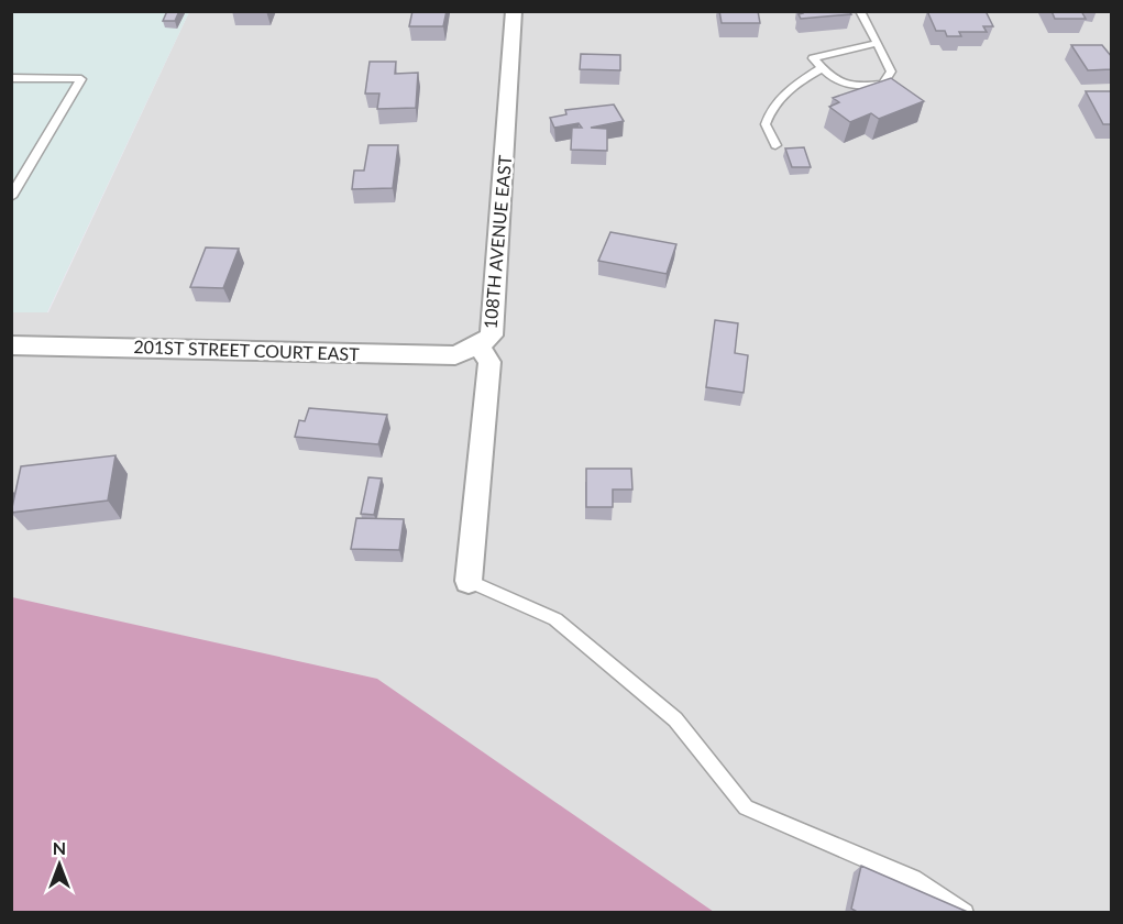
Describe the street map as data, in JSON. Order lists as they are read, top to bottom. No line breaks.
{"streets":{"street":["108TH AVENUE EAST","201ST STREET COURT EAST"]},"crossings":[["108TH AVENUE EAST","201ST STREET COURT EAST"]],"north":"top"}
